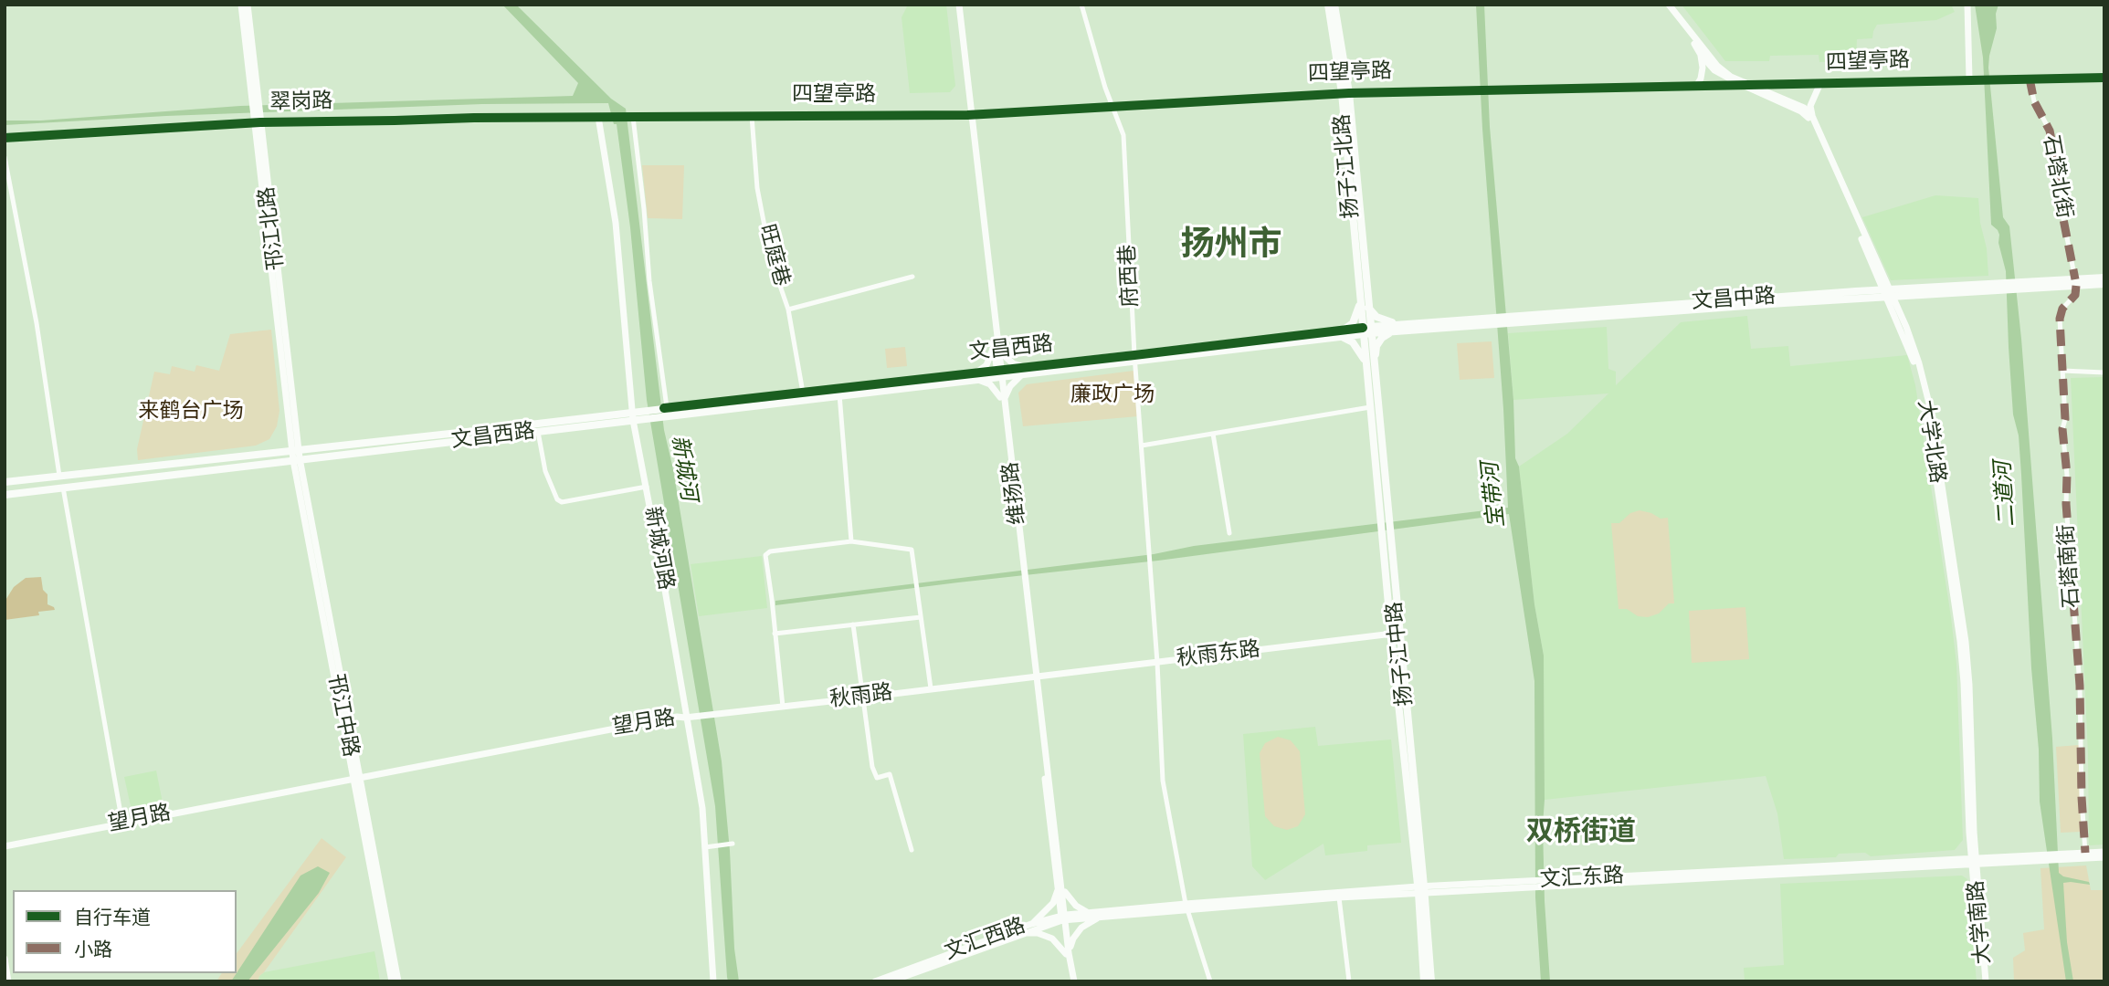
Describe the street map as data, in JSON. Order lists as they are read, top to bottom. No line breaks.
{"streets":{"main road":["扬子江北路","文昌中路","文昌西路","扬子江中路"],"street":["四望亭路","翠岗路","石塔北街","邗江北路","旺庭巷","府西巷","大学北路","维扬路","新城河路","石塔南街","秋雨东路","秋雨路","邗江中路","望月路","文汇东路","大学南路","文汇西路"]},"crossings":[["四望亭路","翠岗路"],["四望亭路","扬子江北路"],["四望亭路","石塔北街"],["四望亭路","旺庭巷"],["四望亭路","府西巷"],["四望亭路","大学北路"],["四望亭路","维扬路"],["四望亭路","新城河路"],["翠岗路","邗江北路"],["翠岗路","新城河路"],["扬子江北路","文昌中路"],["扬子江北路","文昌西路"],["扬子江北路","扬子江中路"],["石塔北街","文昌中路"],["石塔北街","石塔南街"],["邗江北路","文昌西路"],["邗江北路","邗江中路"],["旺庭巷","文昌西路"],["府西巷","文昌西路"],["府西巷","秋雨东路"],["府西巷","文汇东路"],["文昌中路","文昌西路"],["文昌中路","大学北路"],["文昌中路","石塔南街"],["文昌中路","扬子江中路"],["文昌西路","维扬路"],["文昌西路","新城河路"],["文昌西路","扬子江中路"],["文昌西路","邗江中路"],["大学北路","文汇东路"],["大学北路","大学南路"],["维扬路","秋雨东路"],["维扬路","秋雨路"],["维扬路","文汇东路"],["维扬路","文汇西路"],["新城河路","秋雨路"],["新城河路","望月路"],["石塔南街","文汇东路"],["扬子江中路","秋雨东路"],["扬子江中路","文汇东路"],["秋雨东路","秋雨路"],["秋雨路","望月路"],["邗江中路","望月路"],["文汇东路","大学南路"],["文汇东路","文汇西路"]],"districts":["扬州市","双桥街道"],"water":["新城河","二道河","宝带河"],"parks":["廉政广场","来鹤台广场"],"legend":["自行车道","小路"]}
